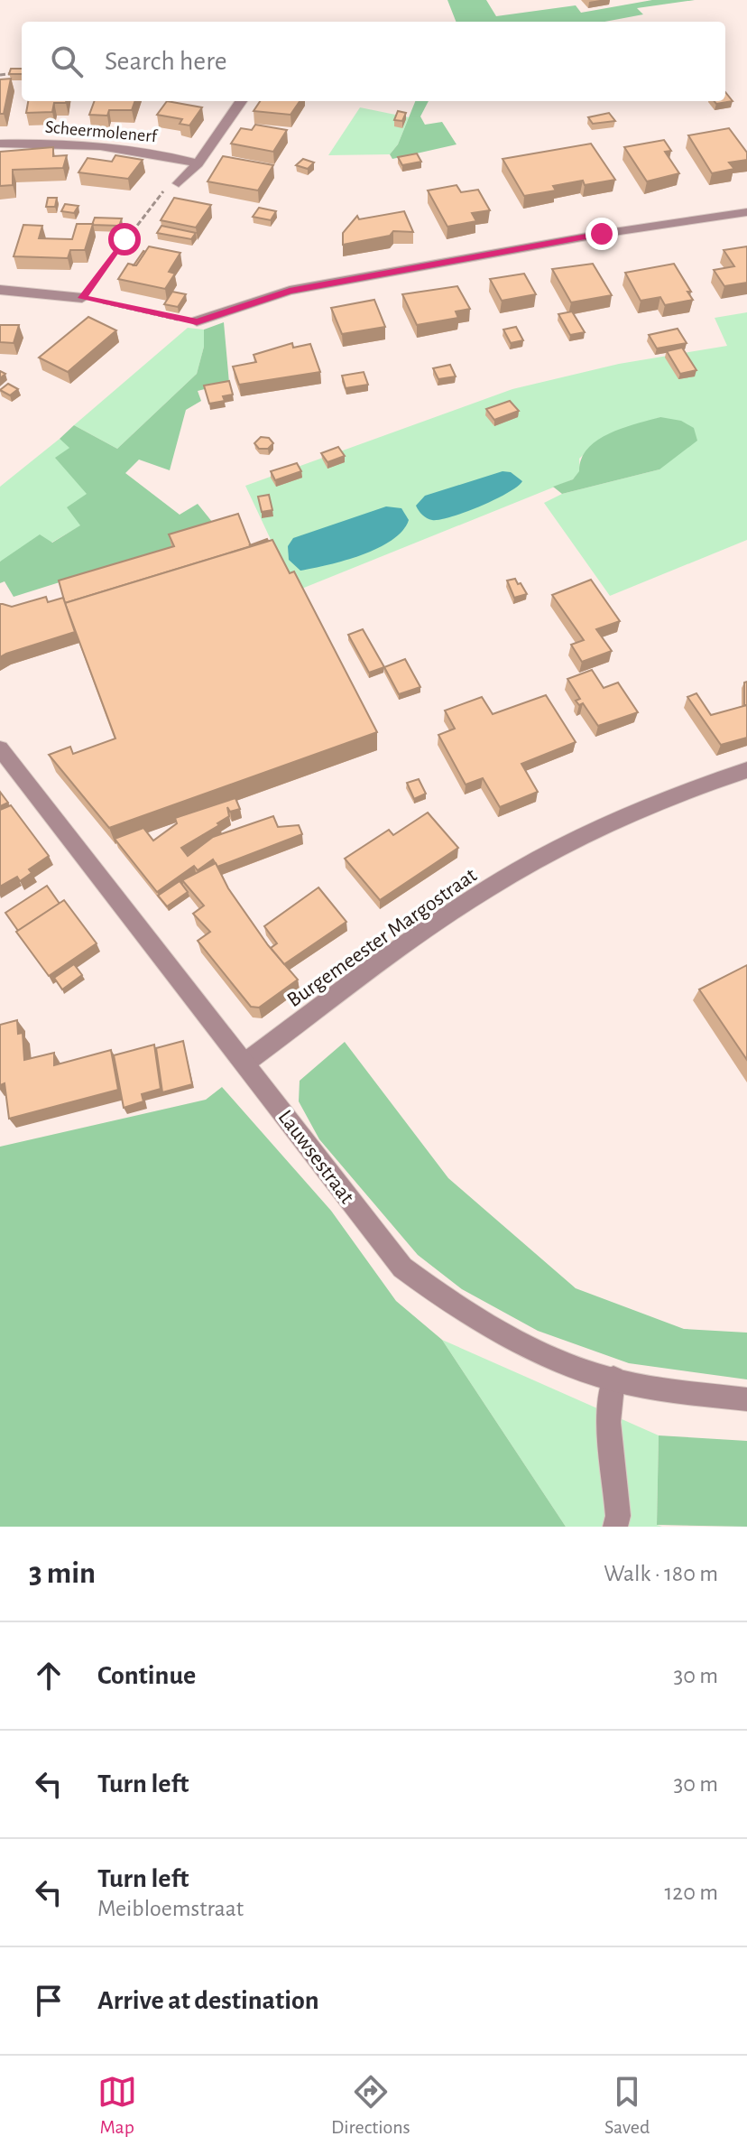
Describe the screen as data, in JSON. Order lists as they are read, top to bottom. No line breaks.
{"streets":{"street":["Scheermolenerf","Burgemeester Margostraat","Lauwsestraat"]},"crossings":[["Burgemeester Margostraat","Lauwsestraat"]],"page":{"search":"Search here","heading":["3 min","Walk · 180 m"],"list":[["Continue","30 m"],["Turn left","30 m"],["Turn left","Meibloemstraat","120 m"],"Arrive at destination"],"nav":["Map","Directions","Saved"]}}
